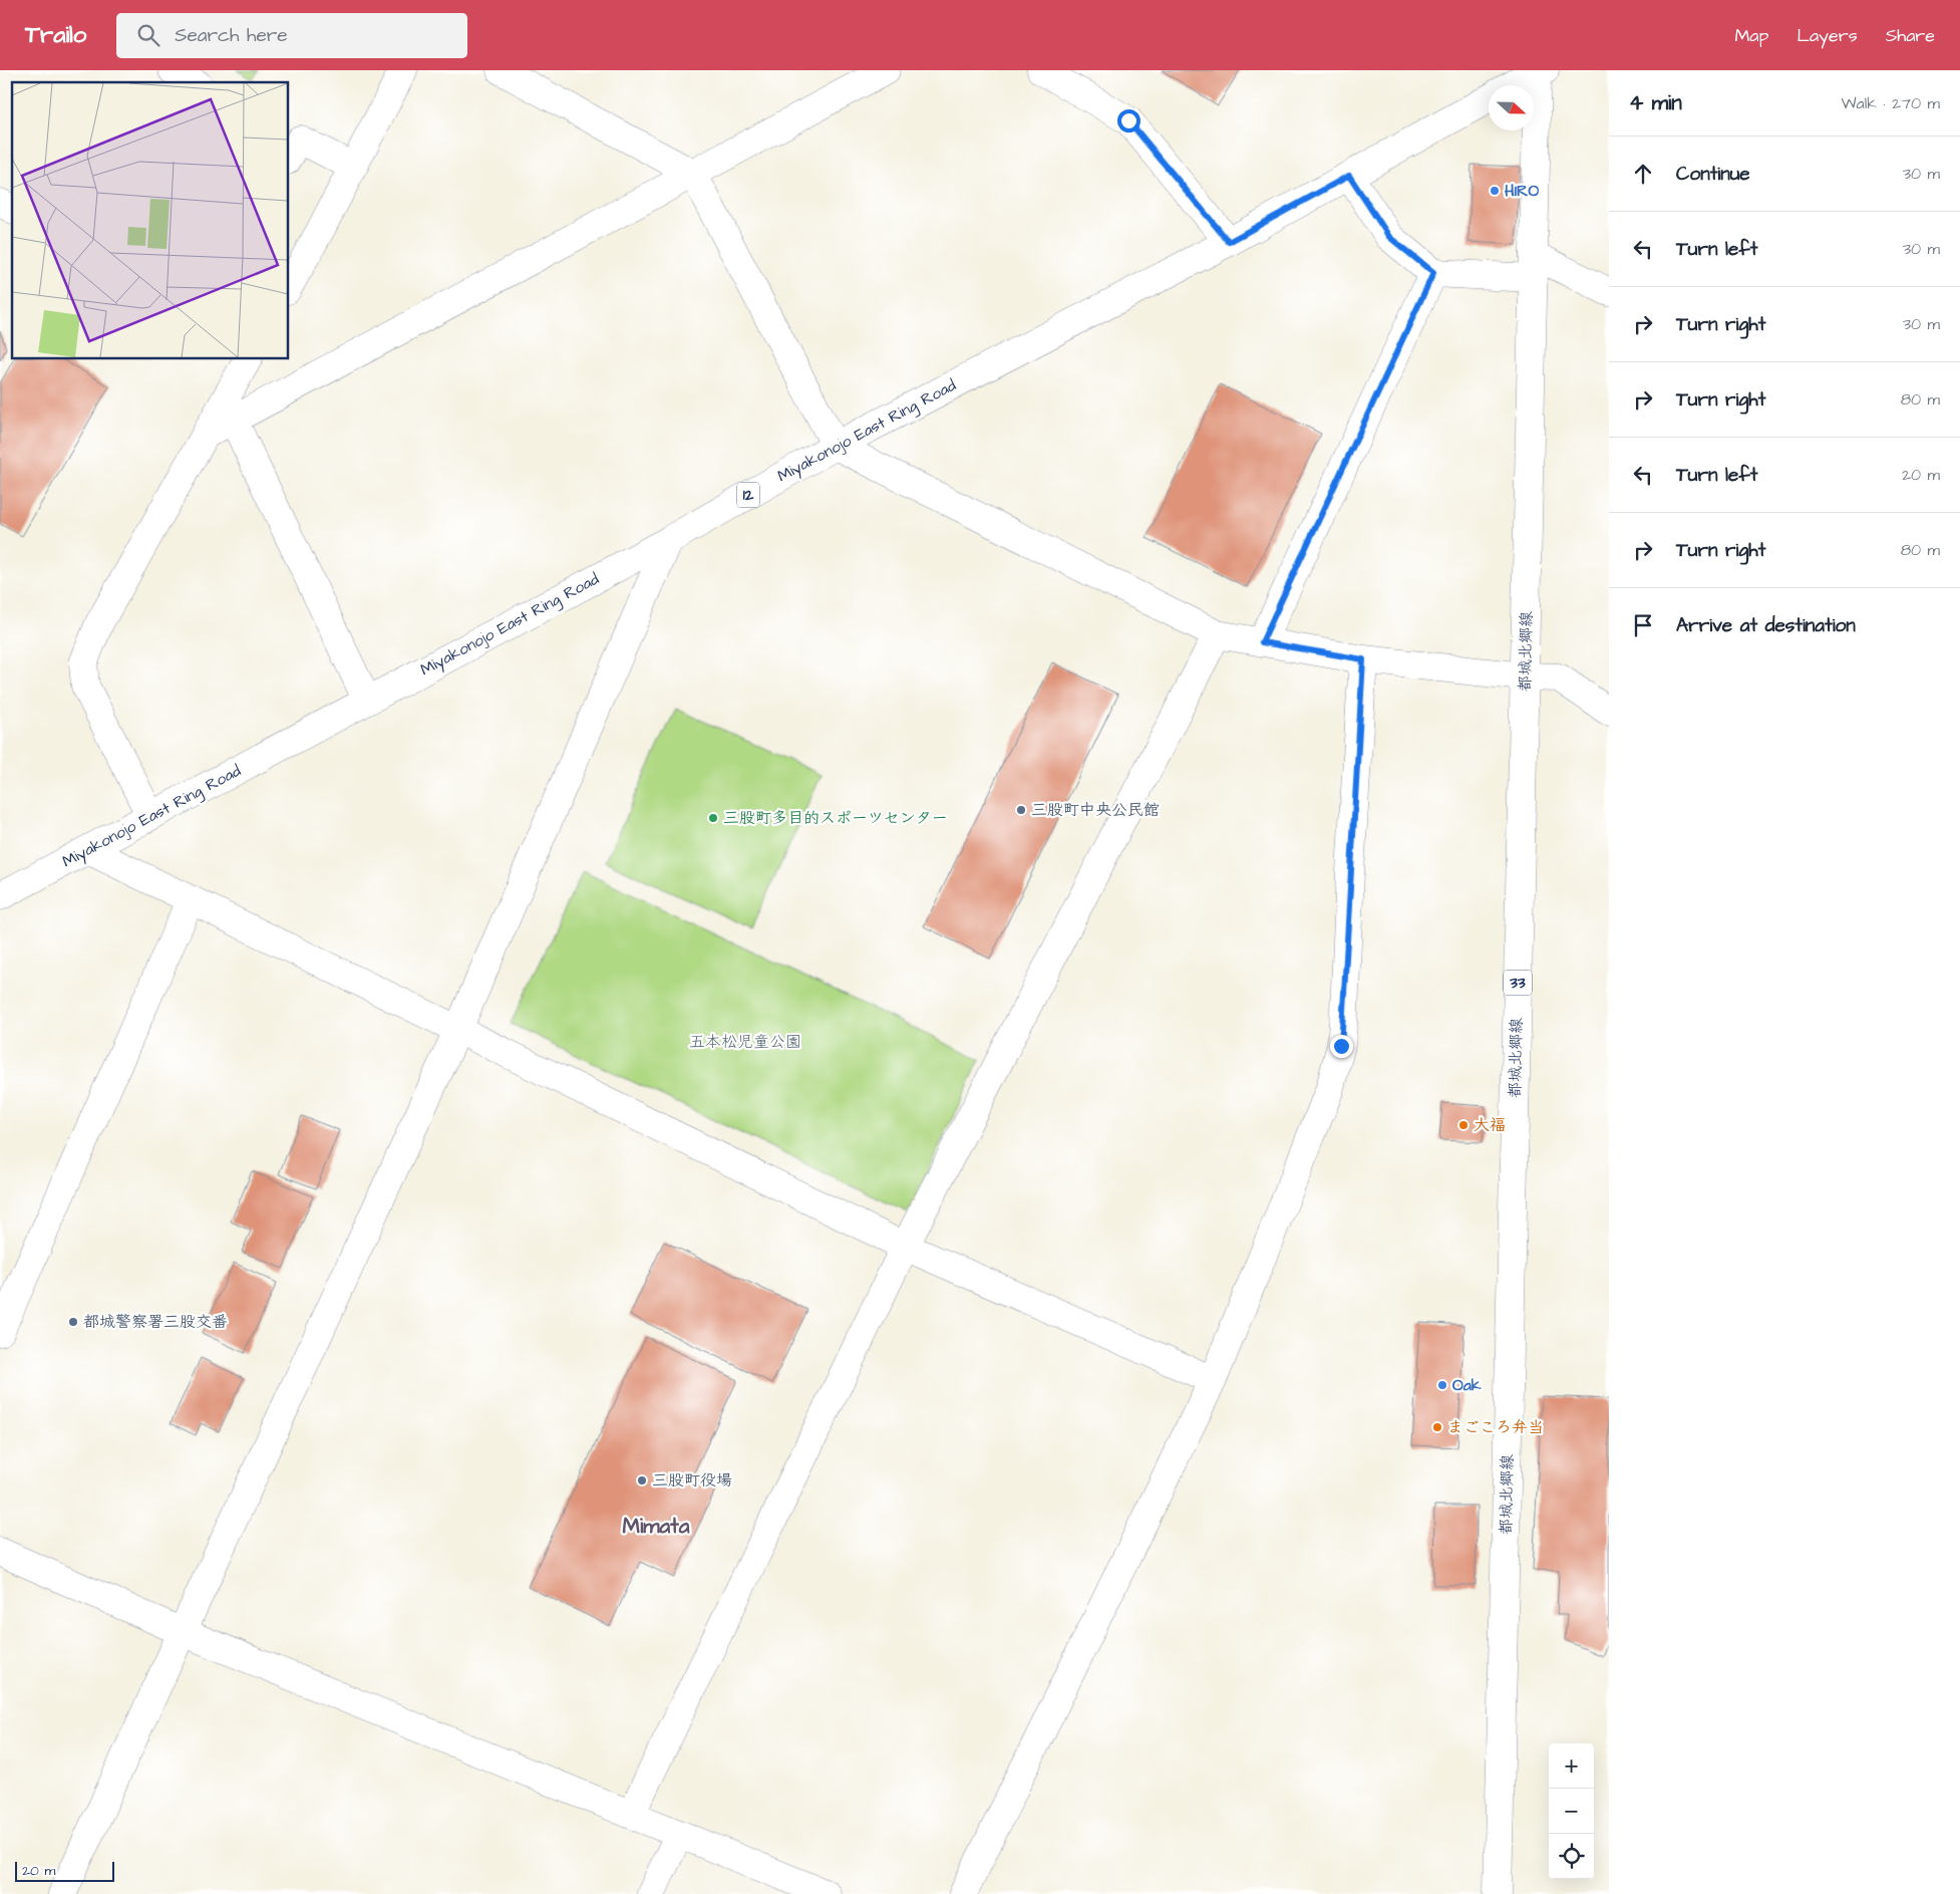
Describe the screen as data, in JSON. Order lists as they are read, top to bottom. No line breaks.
{"streets":{"street":["Miyakonojo East Ring Road","12","都城北郷線","33"]},"crossings":[["Miyakonojo East Ring Road","都城北郷線"]],"districts":["Mimata"],"parks":["五本松児童公園"],"places":["HIRO","三股町中央公民館","三股町多目的スポーツセンター","大福","都城警察署三股交番","Oak","まごころ弁当","三股町役場"],"scale_bar":"20 m","north":"right","page":{"header":"Trailo","search":"Search here","nav":["Map","Layers","Share"],"heading":["4 min","Walk · 270 m"],"list":[["Continue","30 m"],["Turn left","30 m"],["Turn right","30 m"],["Turn right","80 m"],["Turn left","20 m"],["Turn right","80 m"],"Arrive at destination"],"map_buttons":["+","−"],"scale":"20 m"}}
